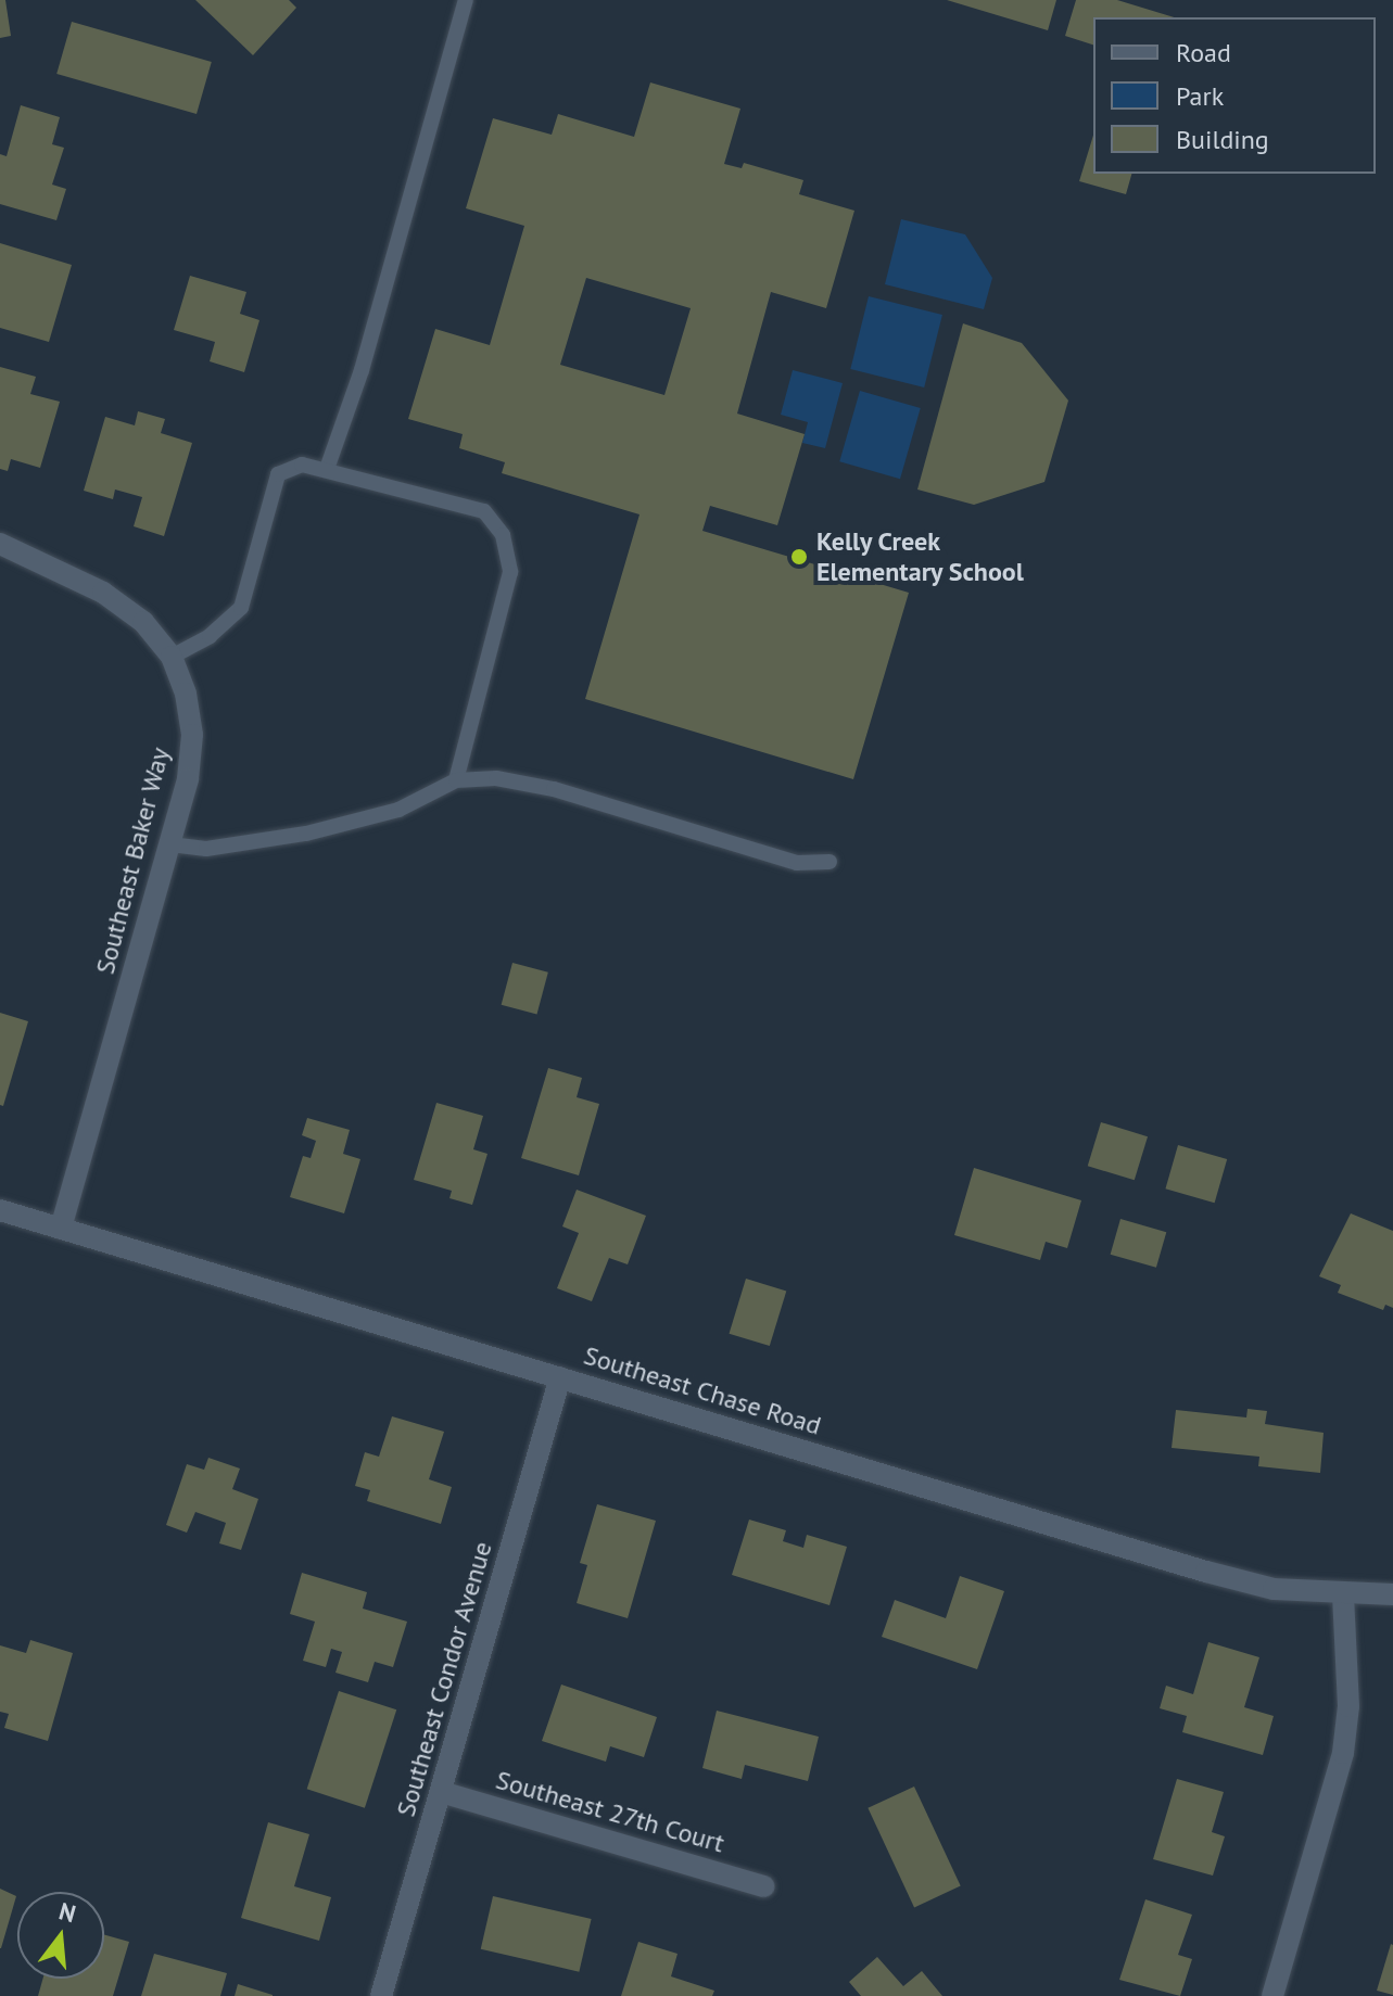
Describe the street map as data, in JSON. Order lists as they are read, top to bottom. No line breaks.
{"streets":{"street":["Southeast Baker Way","Southeast Chase Road","Southeast Condor Avenue","Southeast 27th Court"]},"crossings":[["Southeast Baker Way","Southeast Chase Road"],["Southeast Chase Road","Southeast Condor Avenue"],["Southeast Condor Avenue","Southeast 27th Court"]],"places":["Kelly Creek Elementary School"],"legend":["Road","Park","Building"],"north":"top"}
